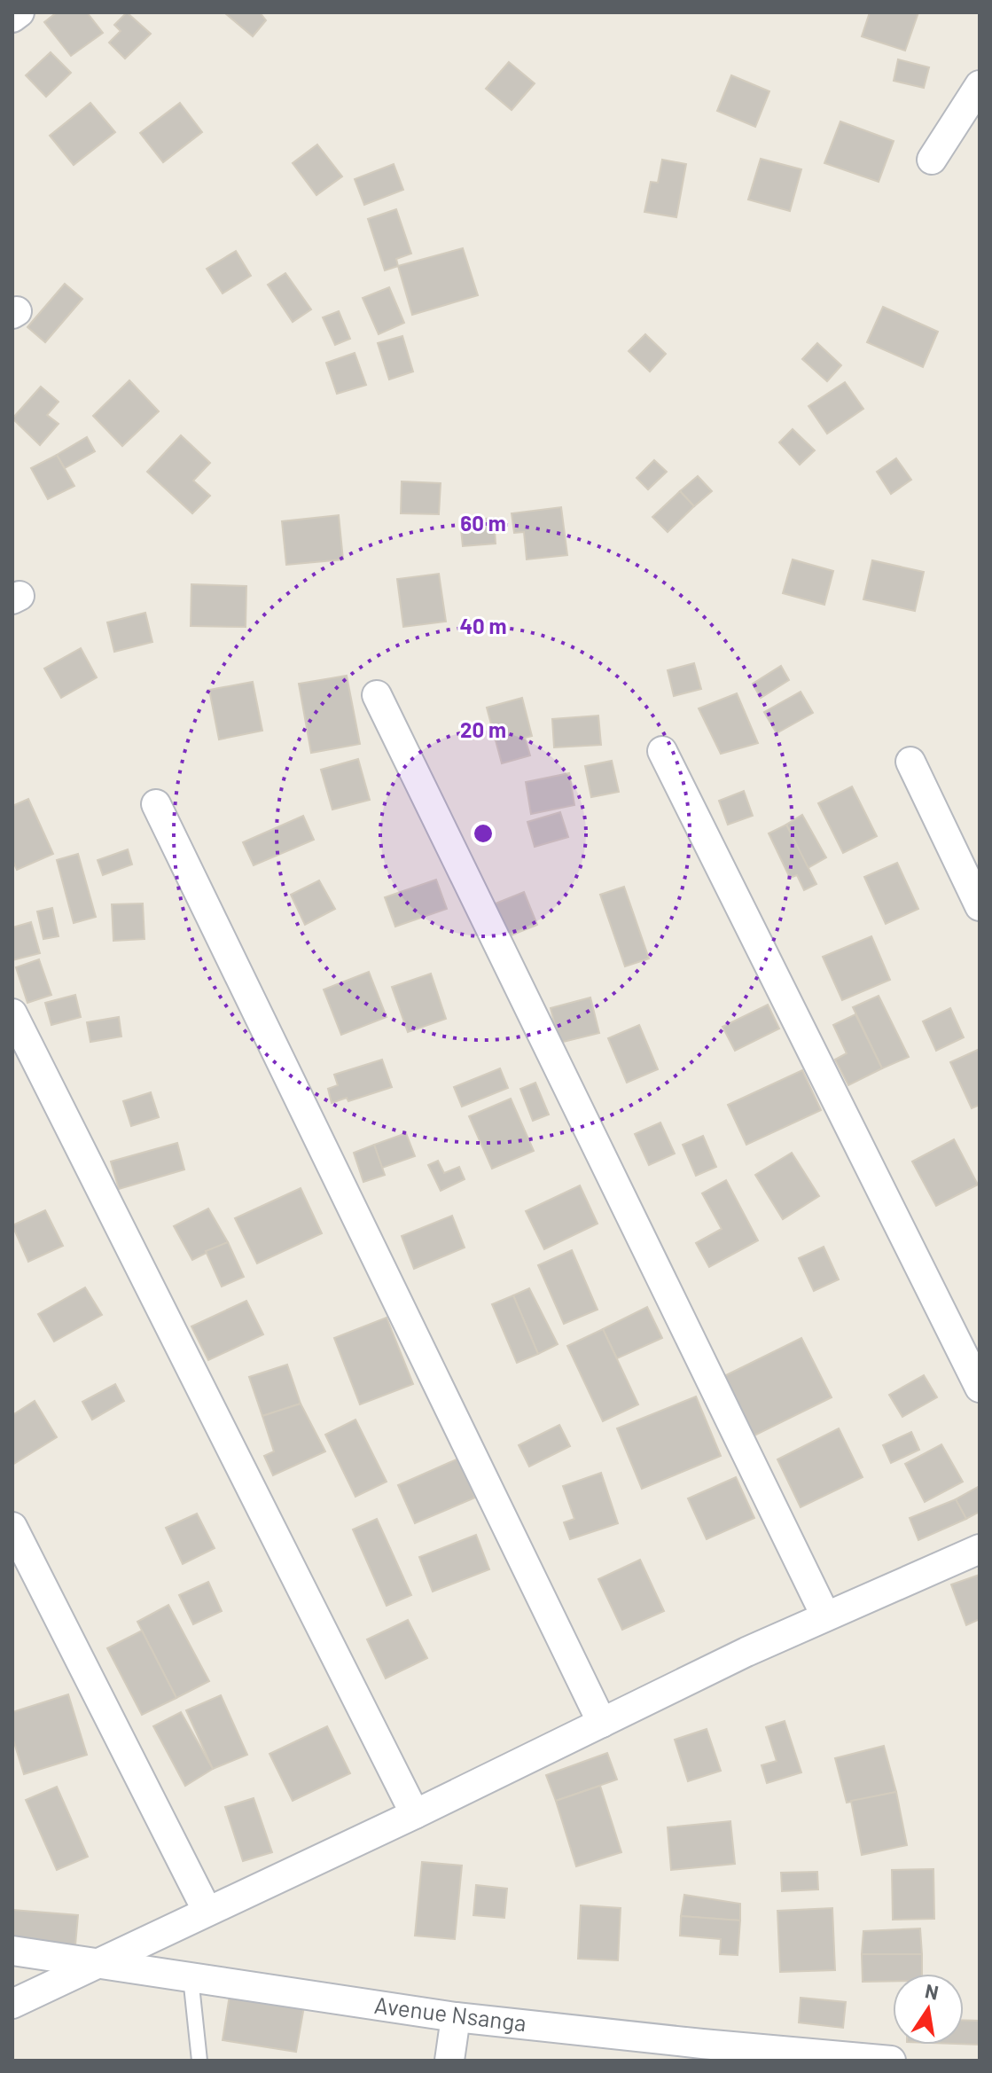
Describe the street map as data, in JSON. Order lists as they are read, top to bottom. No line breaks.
{"streets":{"street":["Avenue Nsanga"]},"north":"top","rings":["60 m","40 m","20 m"]}
